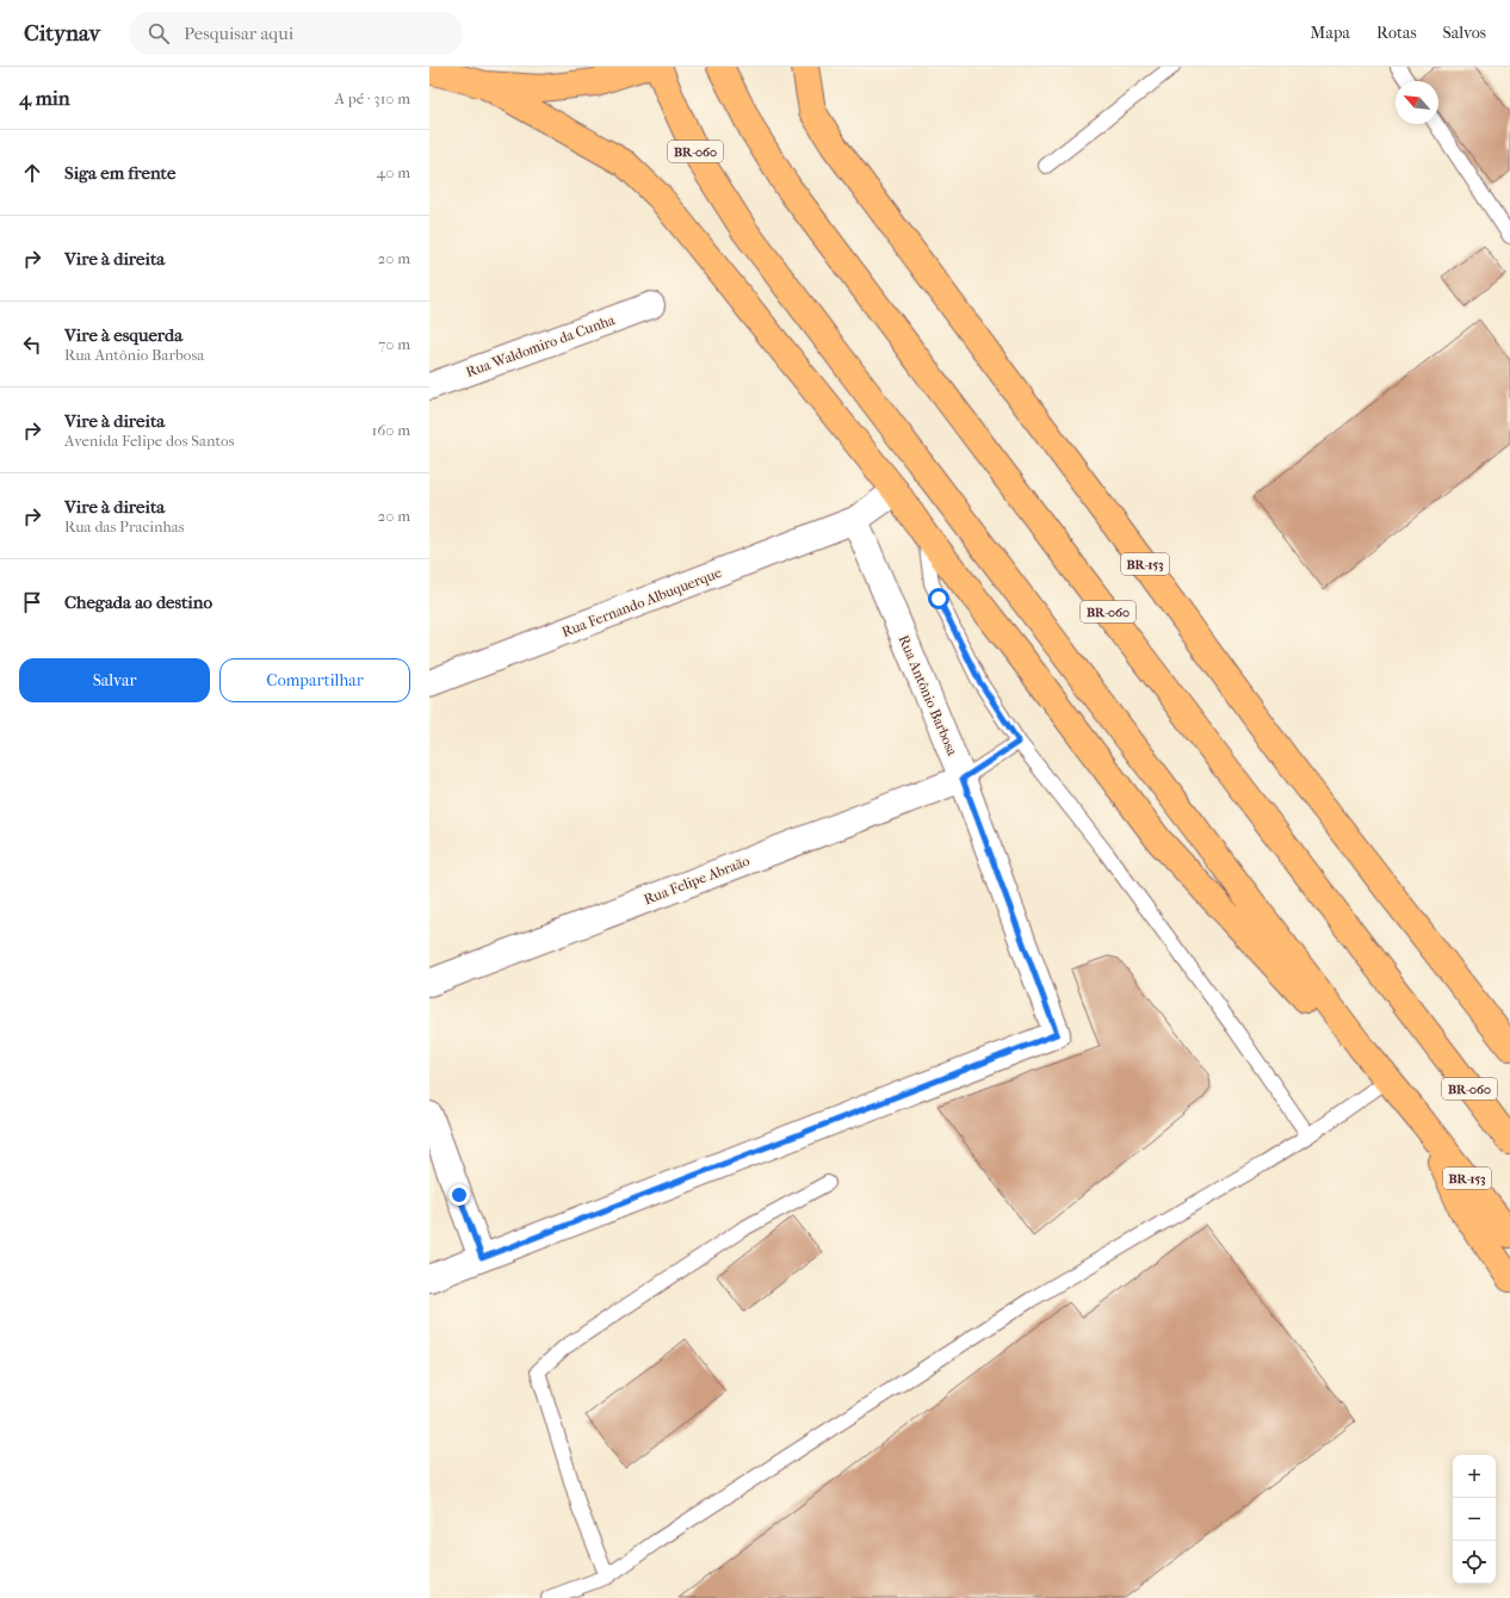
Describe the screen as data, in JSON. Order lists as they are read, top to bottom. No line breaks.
{"streets":{"highway":["BR-060","BR-153"],"street":["Rua Waldomiro da Cunha","Rua Fernando Albuquerque","Rua Antônio Barbosa","Rua Felipe Abraão"]},"crossings":[["BR-060","BR-153"],["Rua Fernando Albuquerque","Rua Antônio Barbosa"],["Rua Antônio Barbosa","Rua Felipe Abraão"]],"north":"top left","page":{"header":"Citynav","search":"Pesquisar aqui","nav":["Mapa","Rotas","Salvos"],"heading":["4 min","A pé · 310 m"],"list":[["Siga em frente","40 m"],["Vire à direita","20 m"],["Vire à esquerda","Rua Antônio Barbosa","70 m"],["Vire à direita","Avenida Felipe dos Santos","160 m"],["Vire à direita","Rua das Pracinhas","20 m"],"Chegada ao destino"],"buttons":["Salvar","Compartilhar"],"map_buttons":["+","−"]}}
